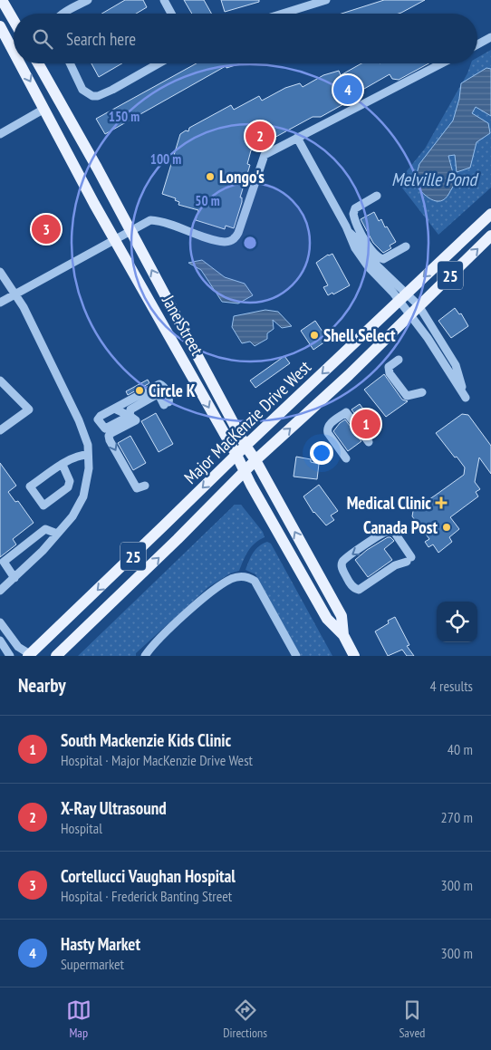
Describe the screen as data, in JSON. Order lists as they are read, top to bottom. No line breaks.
{"streets":{"main road":["25","Jane Street","Major MacKenzie Drive West"]},"crossings":[["Jane Street","Major MacKenzie Drive West"]],"water":["Melville Pond"],"places":{"other":["Longo's","Shell Select","Circle K","Canada Post"],"health":["Medical Clinic"]},"page":{"search":"Search here","pins":["4","2","3","1"],"heading":["Nearby","4 results"],"list":[{"mark":"1","name":"South Mackenzie Kids Clinic","note":"Hospital · Major MacKenzie Drive West","value":"40 m"},{"mark":"2","name":"X-Ray Ultrasound","note":"Hospital","value":"270 m"},{"mark":"3","name":"Cortellucci Vaughan Hospital","note":"Hospital · Frederick Banting Street","value":"300 m"},{"mark":"4","name":"Hasty Market","note":"Supermarket","value":"300 m"}],"nav":["Map","Directions","Saved"]},"rings":["150 m","100 m","50 m"]}
